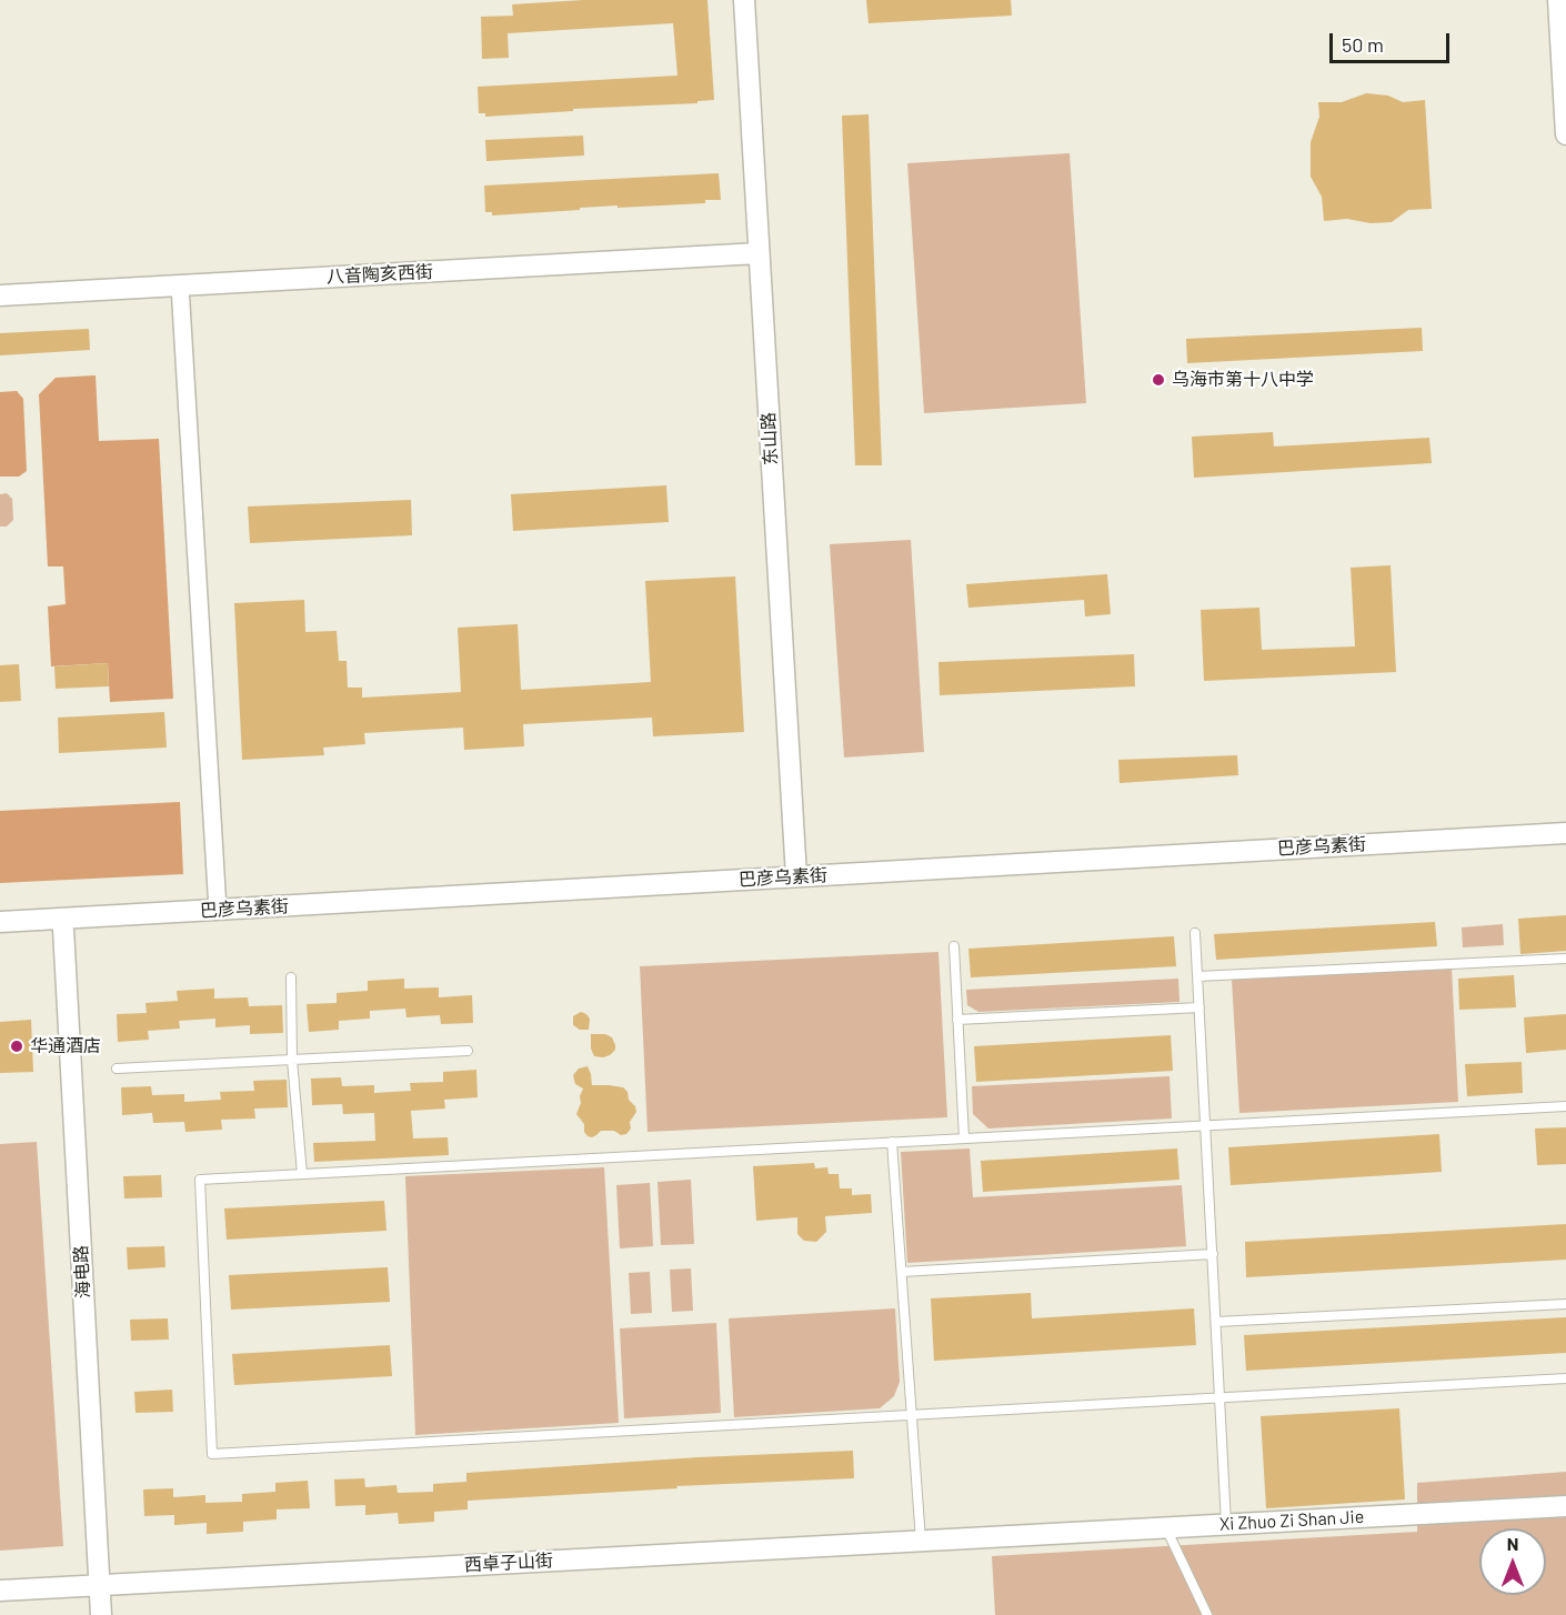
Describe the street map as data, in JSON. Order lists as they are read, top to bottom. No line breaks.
{"streets":{"street":["八音陶亥西街","东山路","巴彦乌素街","海电路","Xi Zhuo Zi Shan Jie","西卓子山街"]},"crossings":[["八音陶亥西街","东山路"],["东山路","巴彦乌素街"],["巴彦乌素街","海电路"],["海电路","西卓子山街"],["Xi Zhuo Zi Shan Jie","西卓子山街"]],"places":["乌海市第十八中学","华通酒店"],"scale_bar":"50 m","north":"top"}
